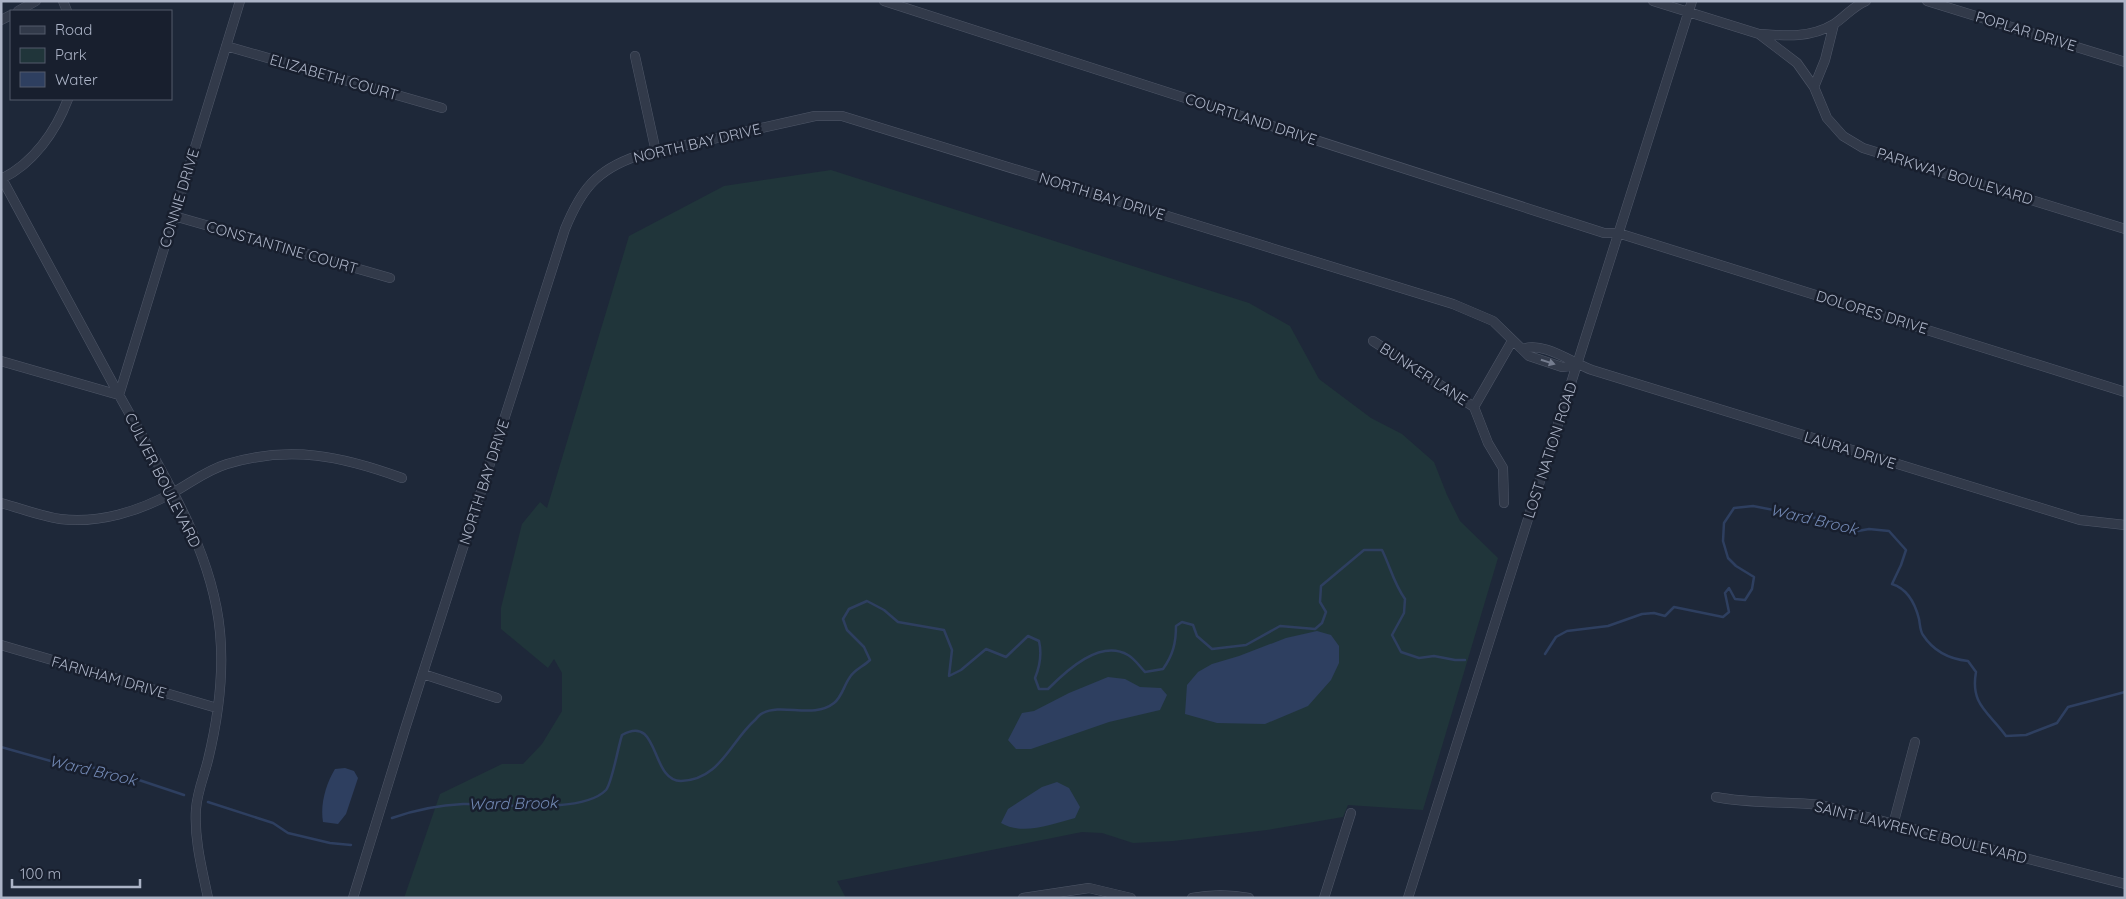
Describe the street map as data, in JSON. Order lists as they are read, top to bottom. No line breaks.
{"streets":{"street":["POPLAR DRIVE","ELIZABETH COURT","COURTLAND DRIVE","NORTH BAY DRIVE","PARKWAY BOULEVARD","CONNIE DRIVE","CONSTANTINE COURT","DOLORES DRIVE","BUNKER LANE","LOST NATION ROAD","LAURA DRIVE","CULVER BOULEVARD","FARNHAM DRIVE","SAINT LAWRENCE BOULEVARD"]},"crossings":[["ELIZABETH COURT","CONNIE DRIVE"],["COURTLAND DRIVE","DOLORES DRIVE"],["COURTLAND DRIVE","LOST NATION ROAD"],["NORTH BAY DRIVE","BUNKER LANE"],["NORTH BAY DRIVE","LOST NATION ROAD"],["NORTH BAY DRIVE","LAURA DRIVE"],["PARKWAY BOULEVARD","LOST NATION ROAD"],["CONNIE DRIVE","CONSTANTINE COURT"],["CONNIE DRIVE","CULVER BOULEVARD"],["DOLORES DRIVE","LOST NATION ROAD"],["LOST NATION ROAD","LAURA DRIVE"],["CULVER BOULEVARD","FARNHAM DRIVE"]],"water":["Ward Brook"],"legend":["Road","Park","Water"],"scale_bar":"100 m"}
